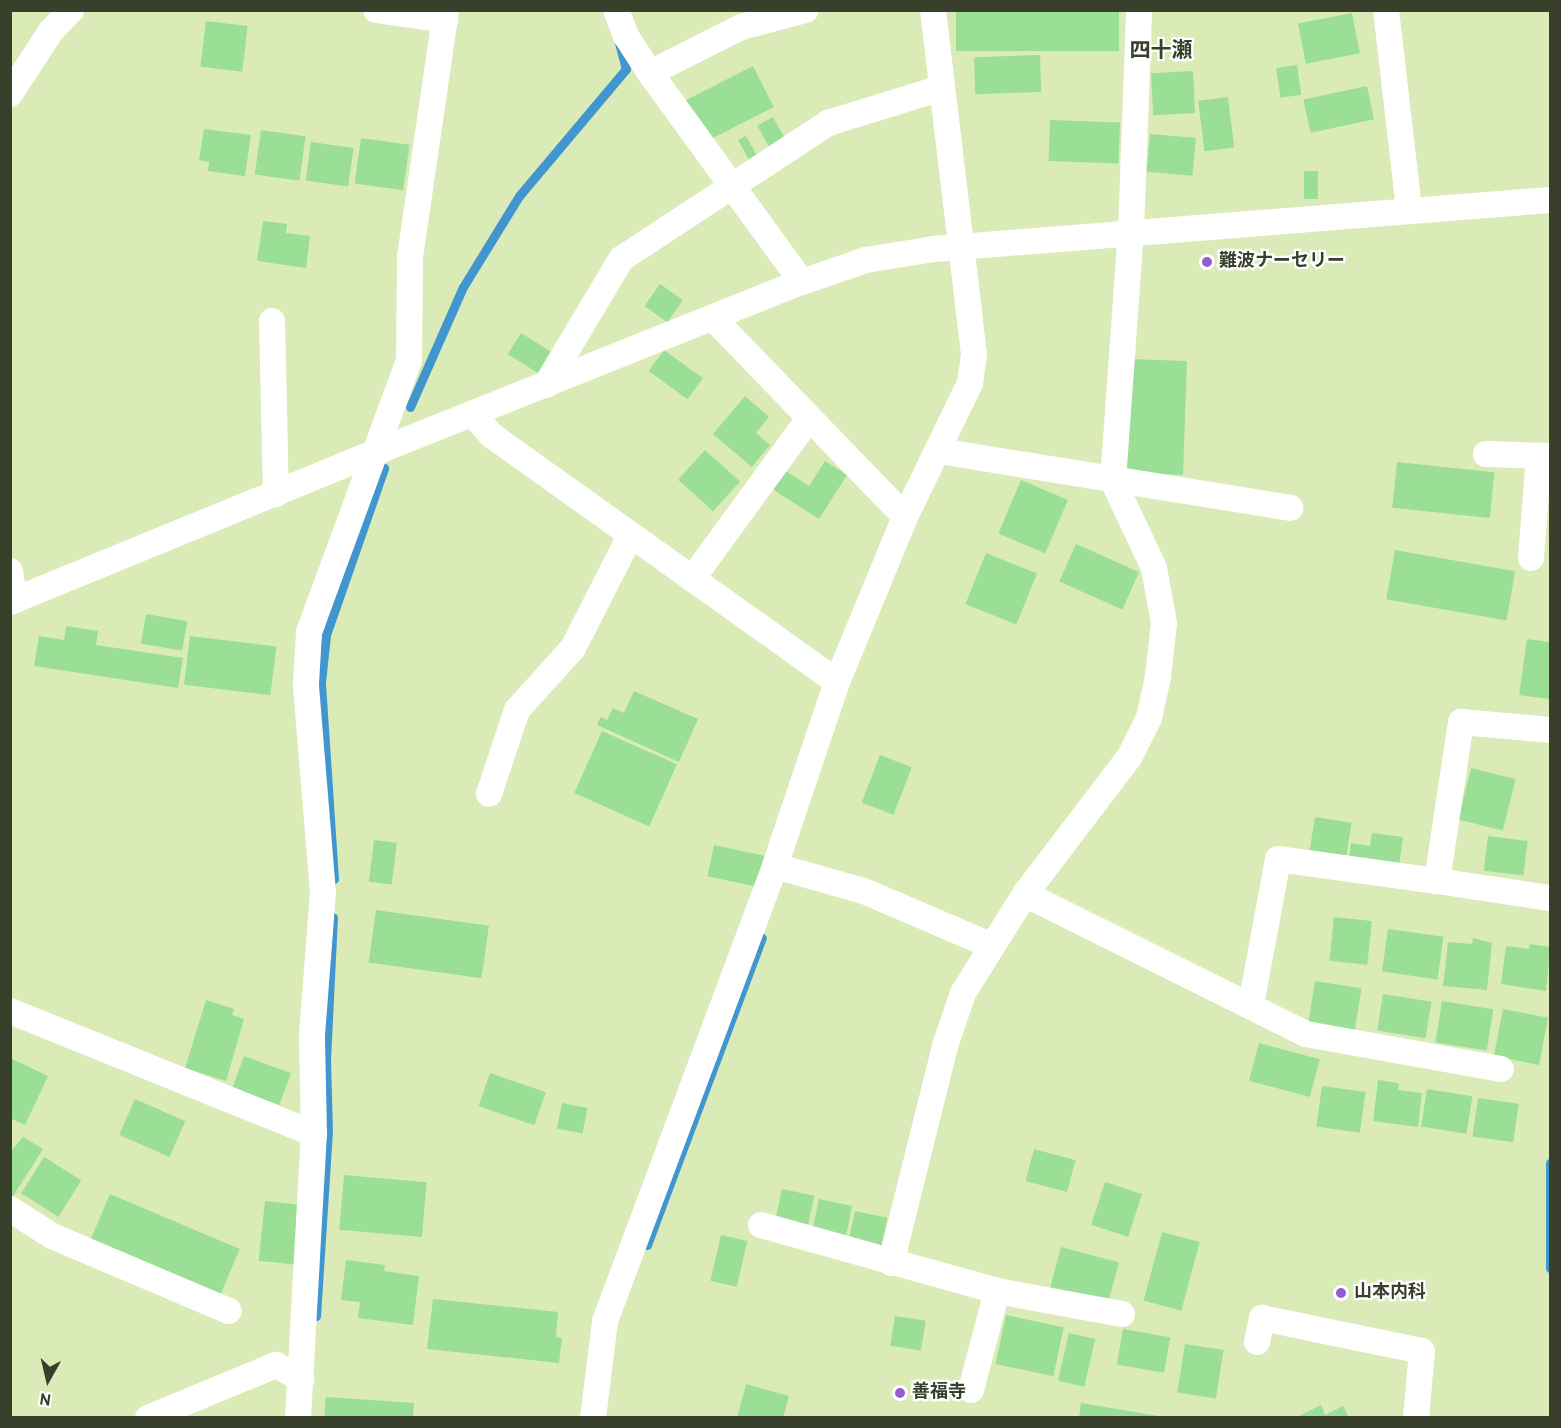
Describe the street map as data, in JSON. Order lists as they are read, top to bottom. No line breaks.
{"districts":["四十瀬"],"places":["難波ナーセリー","山本内科","善福寺"],"north":"bottom"}
